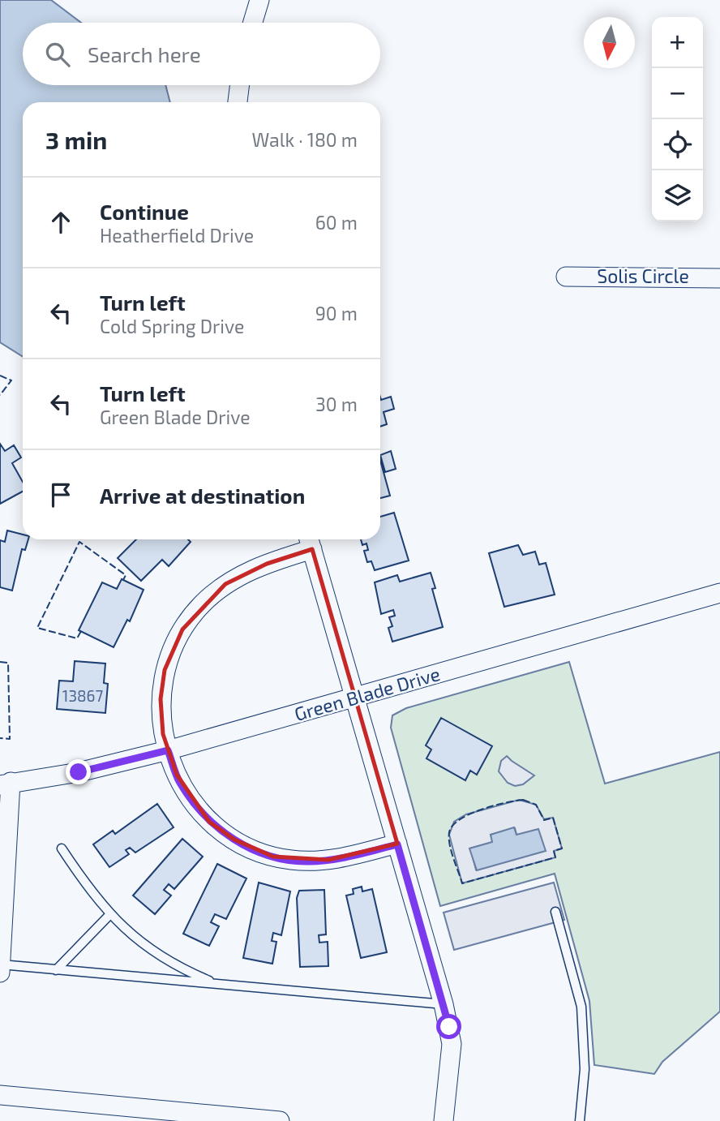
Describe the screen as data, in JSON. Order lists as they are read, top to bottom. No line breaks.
{"streets":{"street":["Solis Circle","Green Blade Drive"]},"house_numbers":["13867"],"north":"bottom","page":{"map_buttons":["+","−"],"search":"Search here","heading":["3 min","Walk · 180 m"],"list":[["Continue","Heatherfield Drive","60 m"],["Turn left","Cold Spring Drive","90 m"],["Turn left","Green Blade Drive","30 m"],"Arrive at destination"]}}
